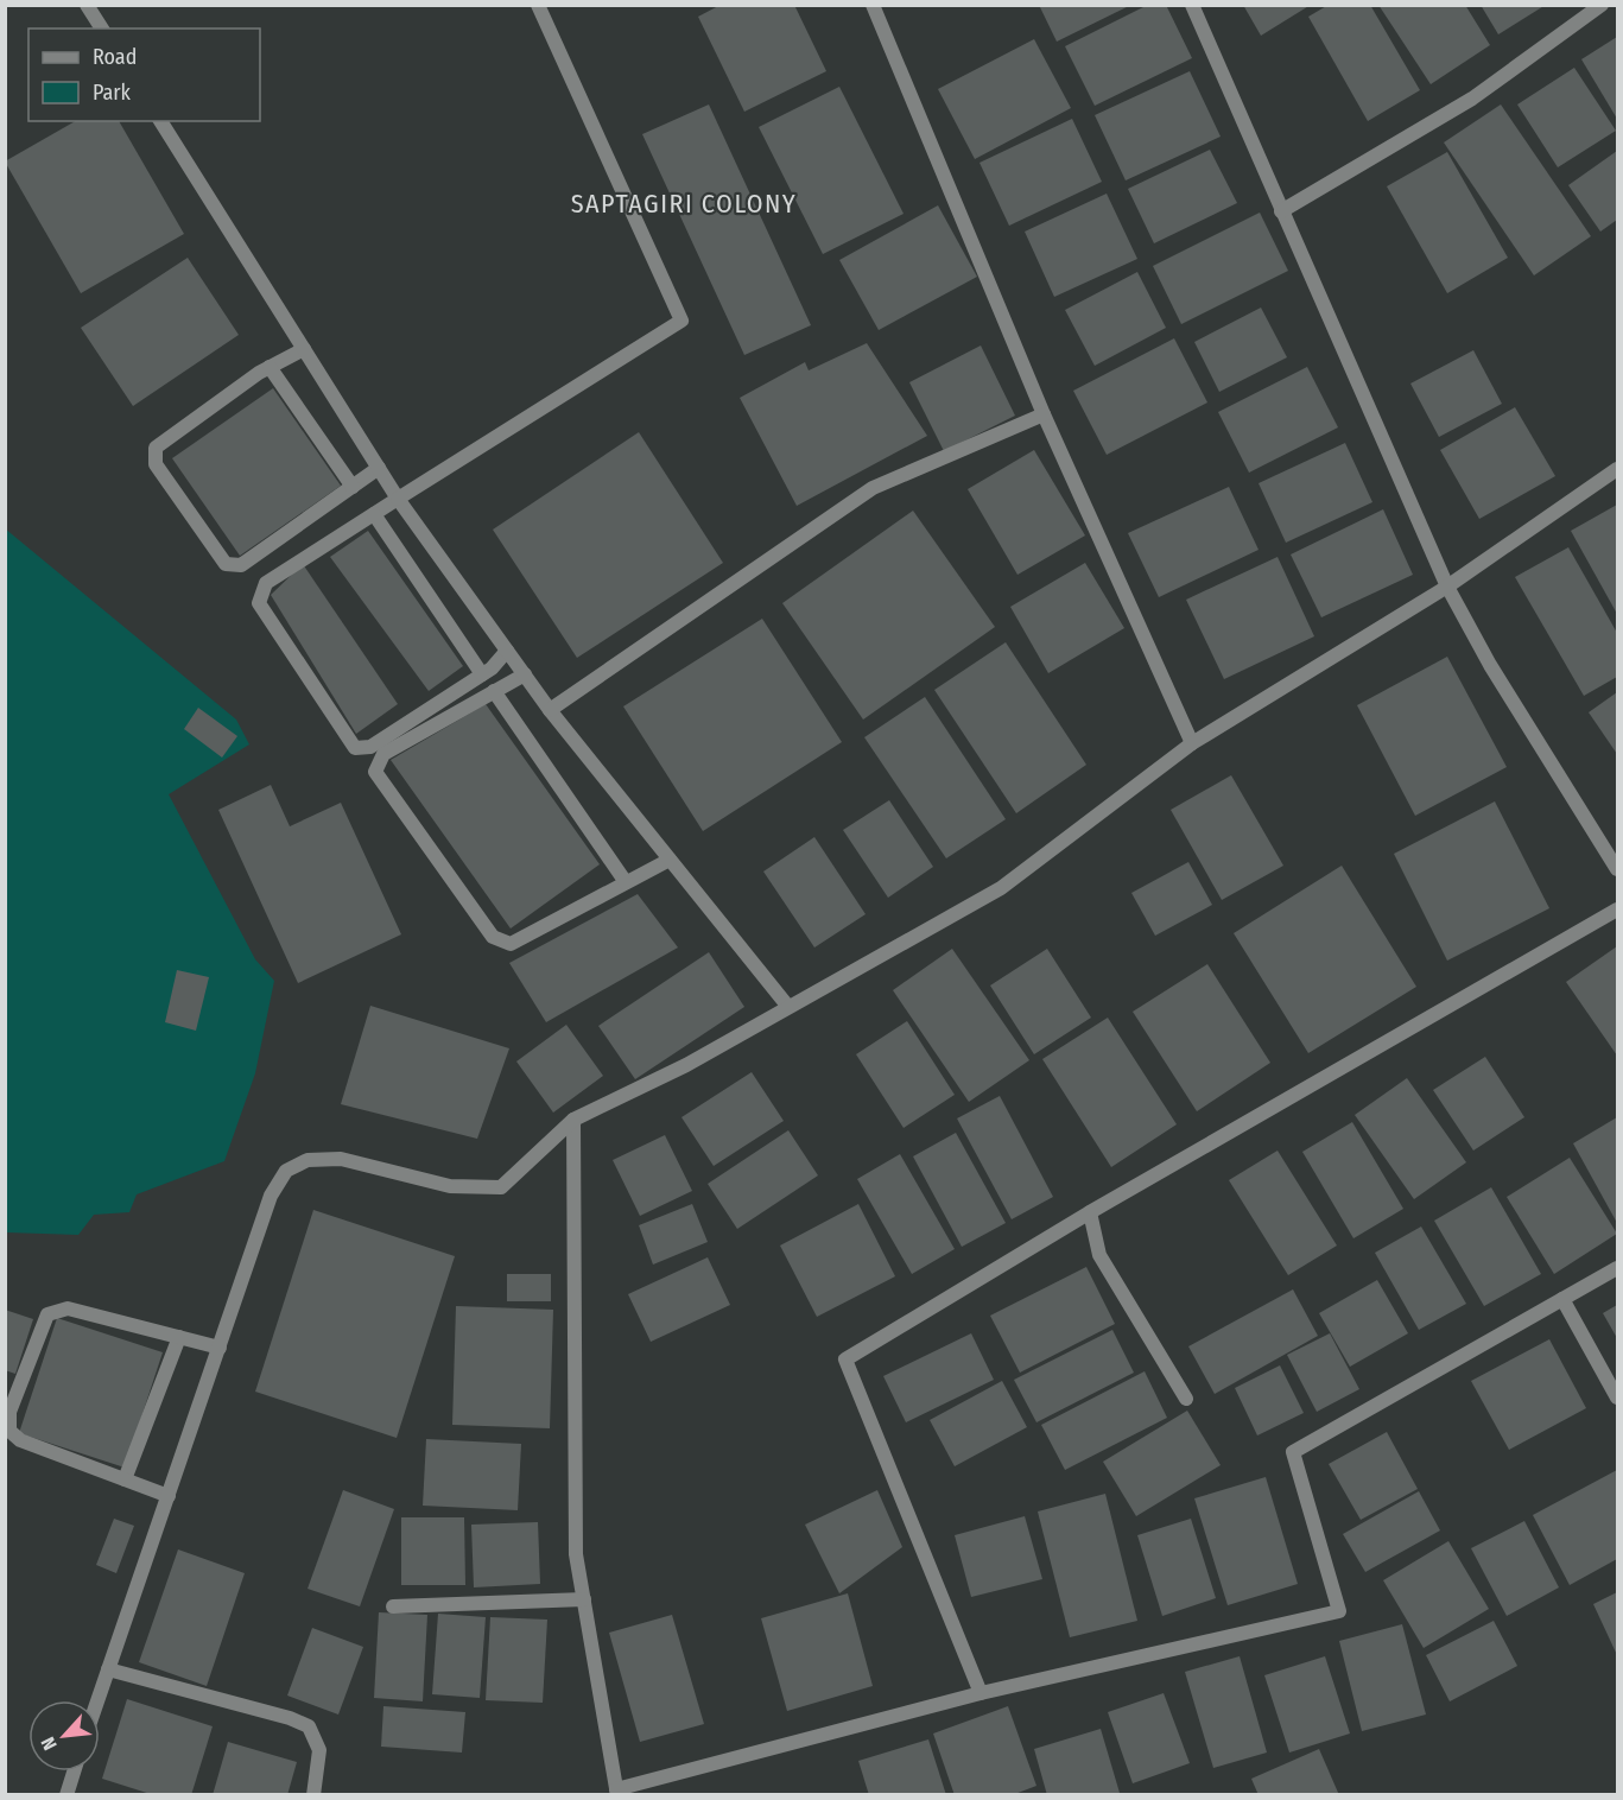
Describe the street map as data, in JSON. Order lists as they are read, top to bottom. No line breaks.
{"districts":["SAPTAGIRI COLONY"],"legend":["Road","Park"],"north":"bottom left"}
